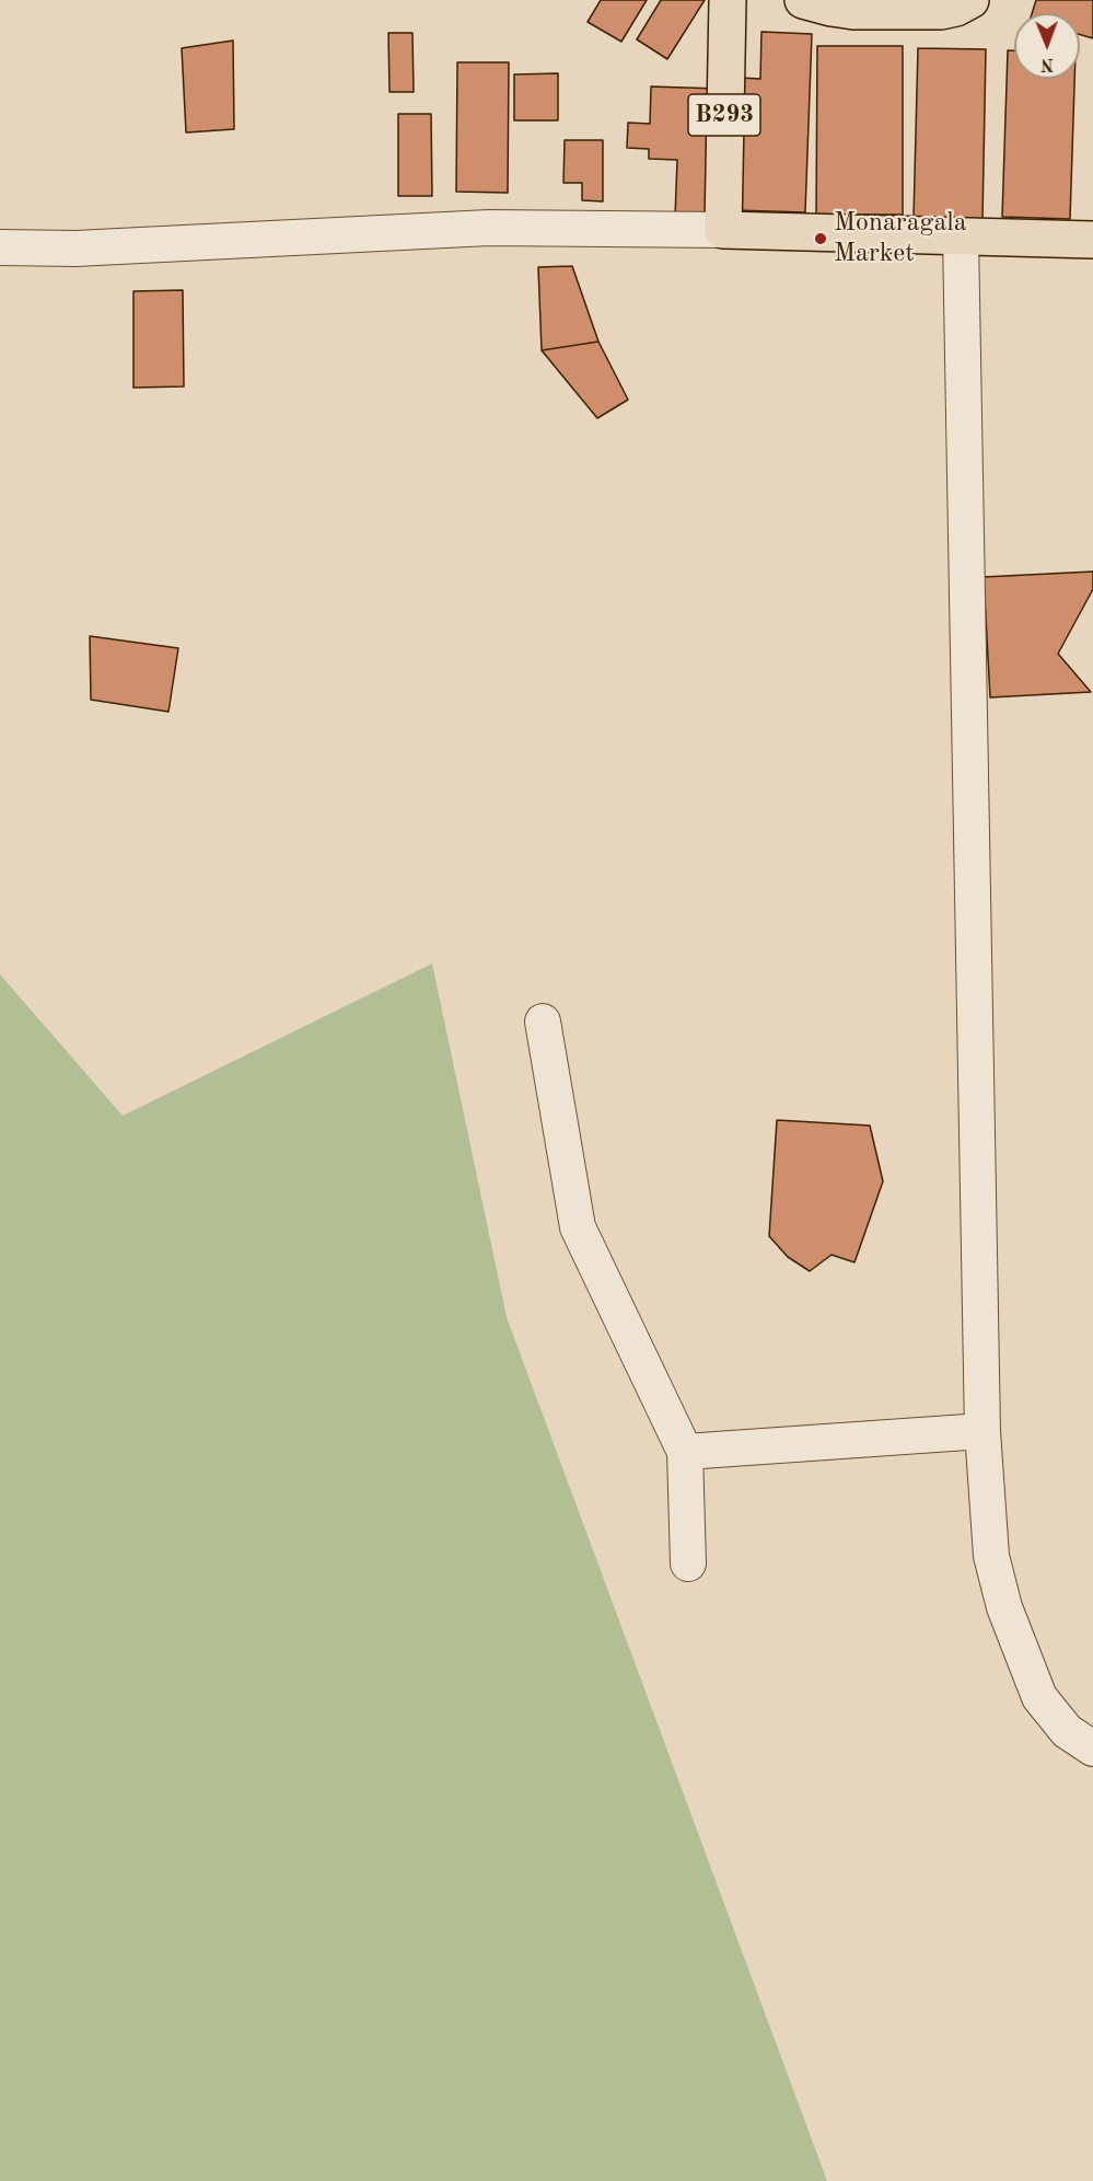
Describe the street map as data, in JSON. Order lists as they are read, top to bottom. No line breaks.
{"streets":{"main road":["B293"]},"places":["Monaragala Market"],"north":"bottom"}
